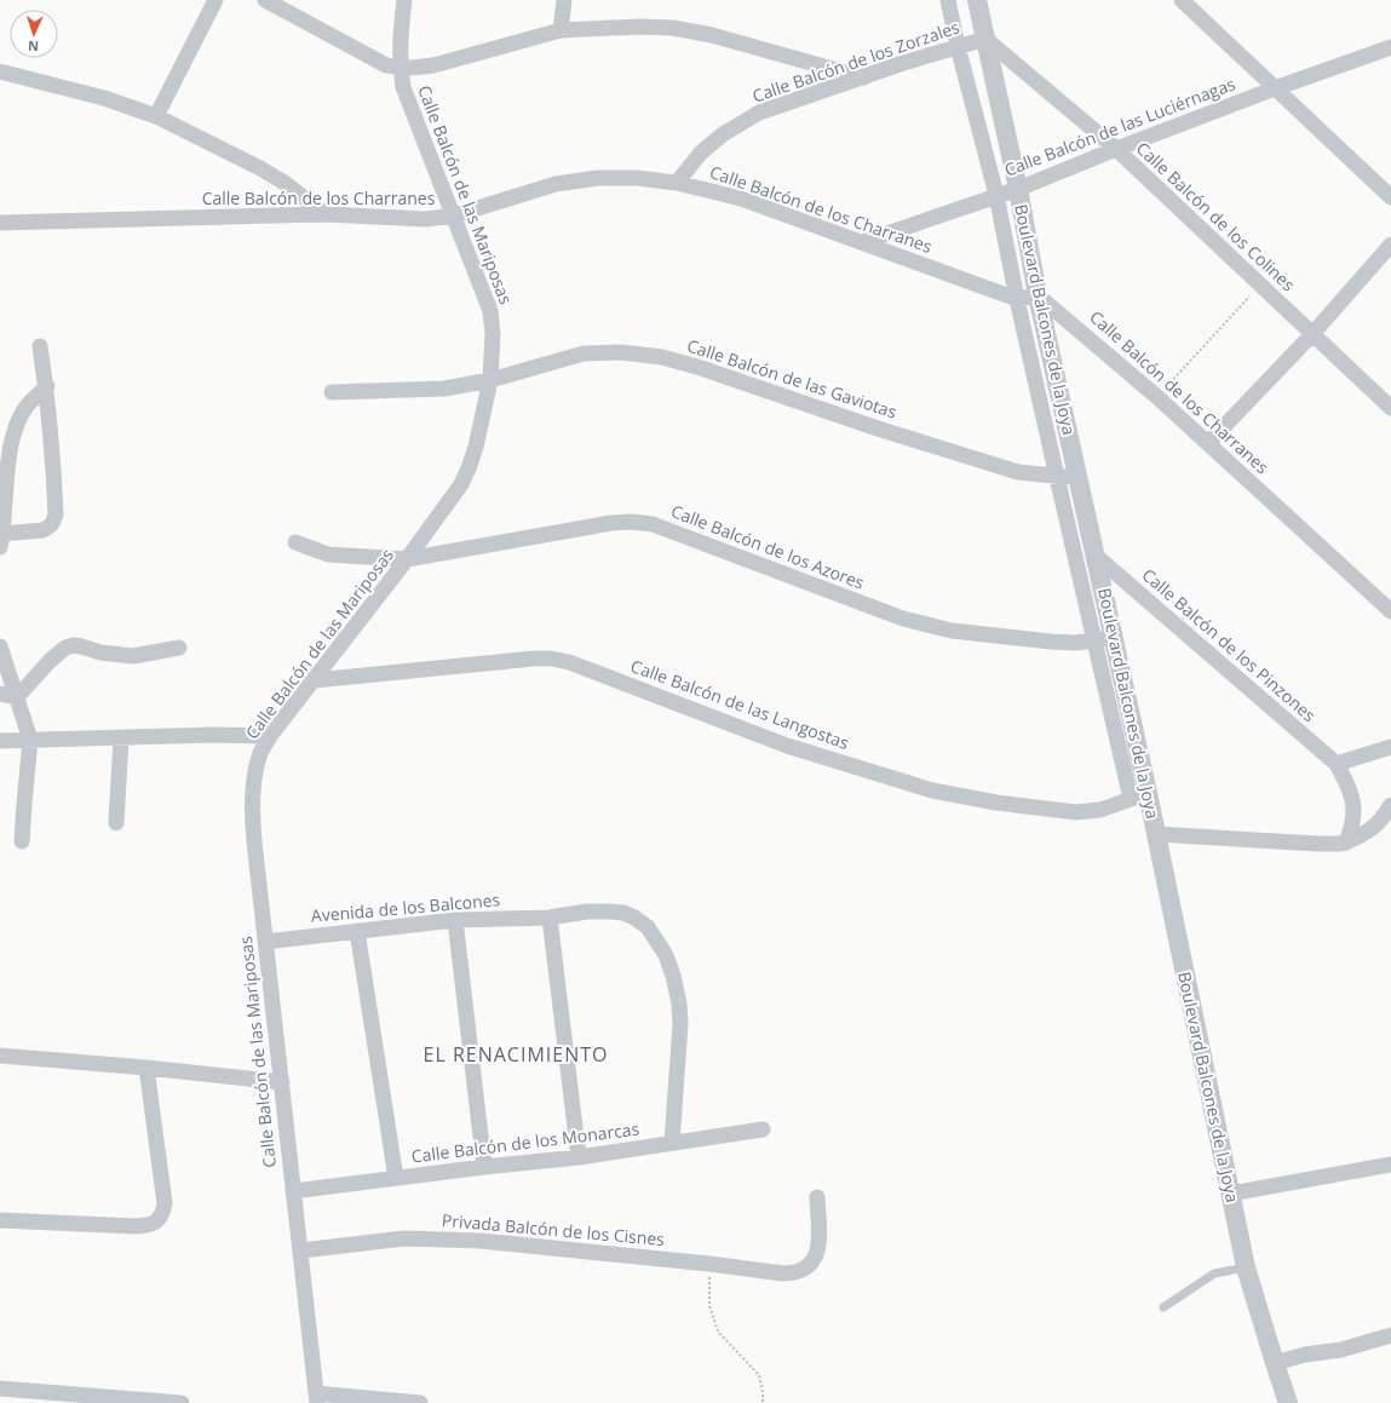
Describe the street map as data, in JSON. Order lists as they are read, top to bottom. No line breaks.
{"streets":{"street":["Calle Balcón de los Zorzales","Calle Balcón de las Luciérnagas","Calle Balcón de las Mariposas","Calle Balcón de los Charranes","Calle Balcón de los Colines","Boulevard Balcones de la Joya","Calle Balcón de las Gaviotas","Calle Balcón de los Azores","Calle Balcón de los Pinzones","Calle Balcón de las Langostas","Avenida de los Balcones","Calle Balcón de los Monarcas","Privada Balcón de los Cisnes"]},"crossings":[["Calle Balcón de los Zorzales","Calle Balcón de los Charranes"],["Calle Balcón de los Zorzales","Calle Balcón de los Colines"],["Calle Balcón de los Zorzales","Boulevard Balcones de la Joya"],["Calle Balcón de las Luciérnagas","Calle Balcón de los Charranes"],["Calle Balcón de las Luciérnagas","Calle Balcón de los Colines"],["Calle Balcón de las Luciérnagas","Boulevard Balcones de la Joya"],["Calle Balcón de las Mariposas","Calle Balcón de los Charranes"],["Calle Balcón de las Mariposas","Calle Balcón de las Gaviotas"],["Calle Balcón de las Mariposas","Calle Balcón de los Azores"],["Calle Balcón de las Mariposas","Calle Balcón de las Langostas"],["Calle Balcón de las Mariposas","Avenida de los Balcones"],["Calle Balcón de las Mariposas","Calle Balcón de los Monarcas"],["Calle Balcón de las Mariposas","Privada Balcón de los Cisnes"],["Calle Balcón de los Charranes","Boulevard Balcones de la Joya"],["Calle Balcón de los Colines","Boulevard Balcones de la Joya"],["Boulevard Balcones de la Joya","Calle Balcón de las Gaviotas"],["Boulevard Balcones de la Joya","Calle Balcón de los Azores"],["Boulevard Balcones de la Joya","Calle Balcón de los Pinzones"],["Boulevard Balcones de la Joya","Calle Balcón de las Langostas"],["Avenida de los Balcones","Calle Balcón de los Monarcas"]],"districts":["EL RENACIMIENTO"],"north":"bottom"}
